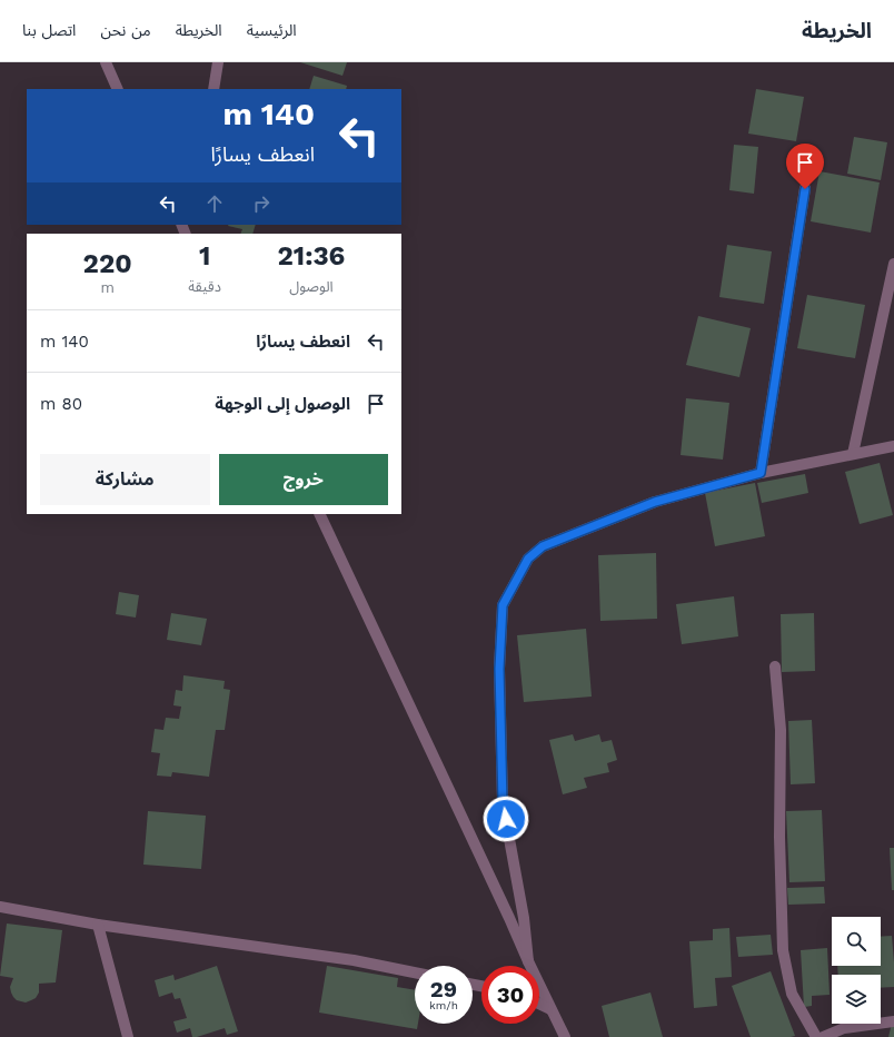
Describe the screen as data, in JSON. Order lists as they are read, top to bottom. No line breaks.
{"page":{"header":"الخريطة","nav":["الرئيسية","الخريطة","من نحن","اتصل بنا"],"turn":["140 m","انعطف يسارًا"],"eta":["21:36","الوصول","1","دقيقة","220","m"],"list":[{"name":"انعطف يسارًا","value":"140 m"},{"name":"الوصول إلى الوجهة","value":"80 m"}],"buttons":["خروج","مشاركة"],"speed":"29 km/h","limit":"30"}}
